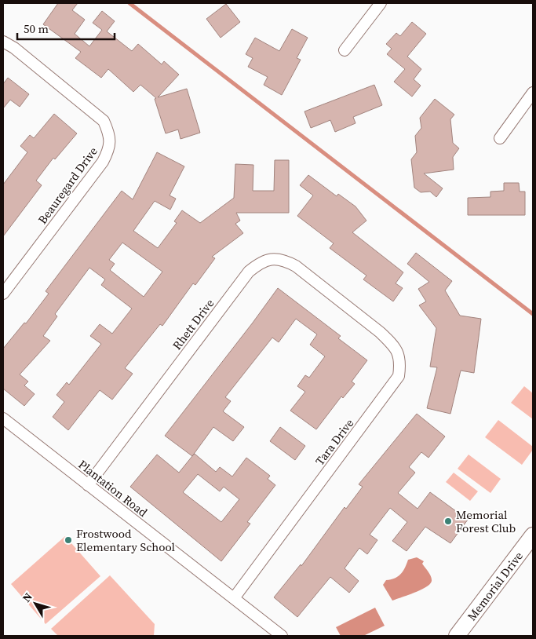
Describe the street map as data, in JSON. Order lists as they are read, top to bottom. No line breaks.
{"streets":{"street":["Beauregard Drive","Rhett Drive","Tara Drive","Plantation Road","Memorial Drive"]},"crossings":[["Rhett Drive","Tara Drive"],["Rhett Drive","Plantation Road"],["Tara Drive","Plantation Road"]],"places":["Memorial Forest Club","Frostwood Elementary School"],"scale_bar":"50 m","north":"top left"}
